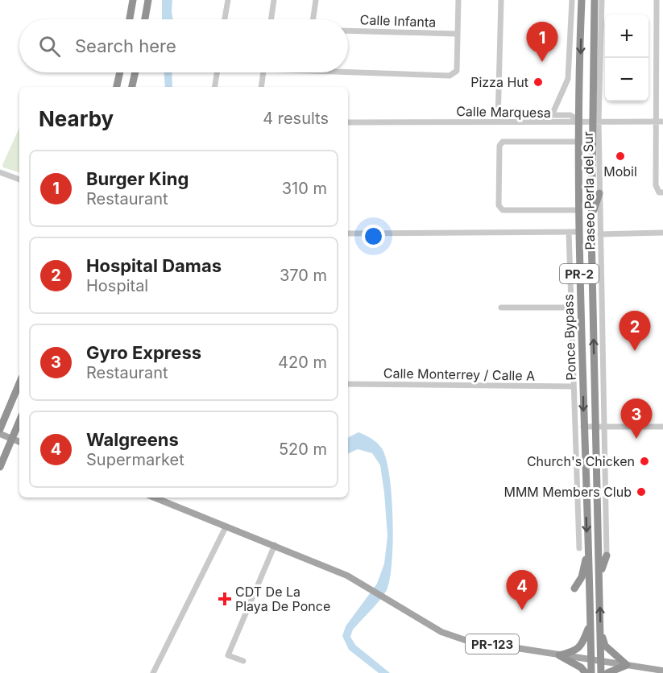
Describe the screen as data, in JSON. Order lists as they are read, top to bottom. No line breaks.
{"streets":{"highway":["PR-2","Ponce Bypass"],"main road":["PR-123"],"street":["Calle Infanta","Calle Marquesa","Paseo Perla del Sur","Calle Monterrey / Calle A"]},"crossings":[["Calle Marquesa","Ponce Bypass"],["Paseo Perla del Sur","Ponce Bypass"],["Ponce Bypass","PR-123"]],"places":{"other":["Pizza Hut","Mobil","Church's Chicken","MMM Members Club"],"health":["CDT De La Playa De Ponce"]},"page":{"map_buttons":["+","−"],"search":"Search here","pins":["1","2","3","4"],"heading":["Nearby","4 results"],"list":[{"mark":"1","name":"Burger King","note":"Restaurant","value":"310 m"},{"mark":"2","name":"Hospital Damas","note":"Hospital","value":"370 m"},{"mark":"3","name":"Gyro Express","note":"Restaurant","value":"420 m"},{"mark":"4","name":"Walgreens","note":"Supermarket","value":"520 m"}]}}
